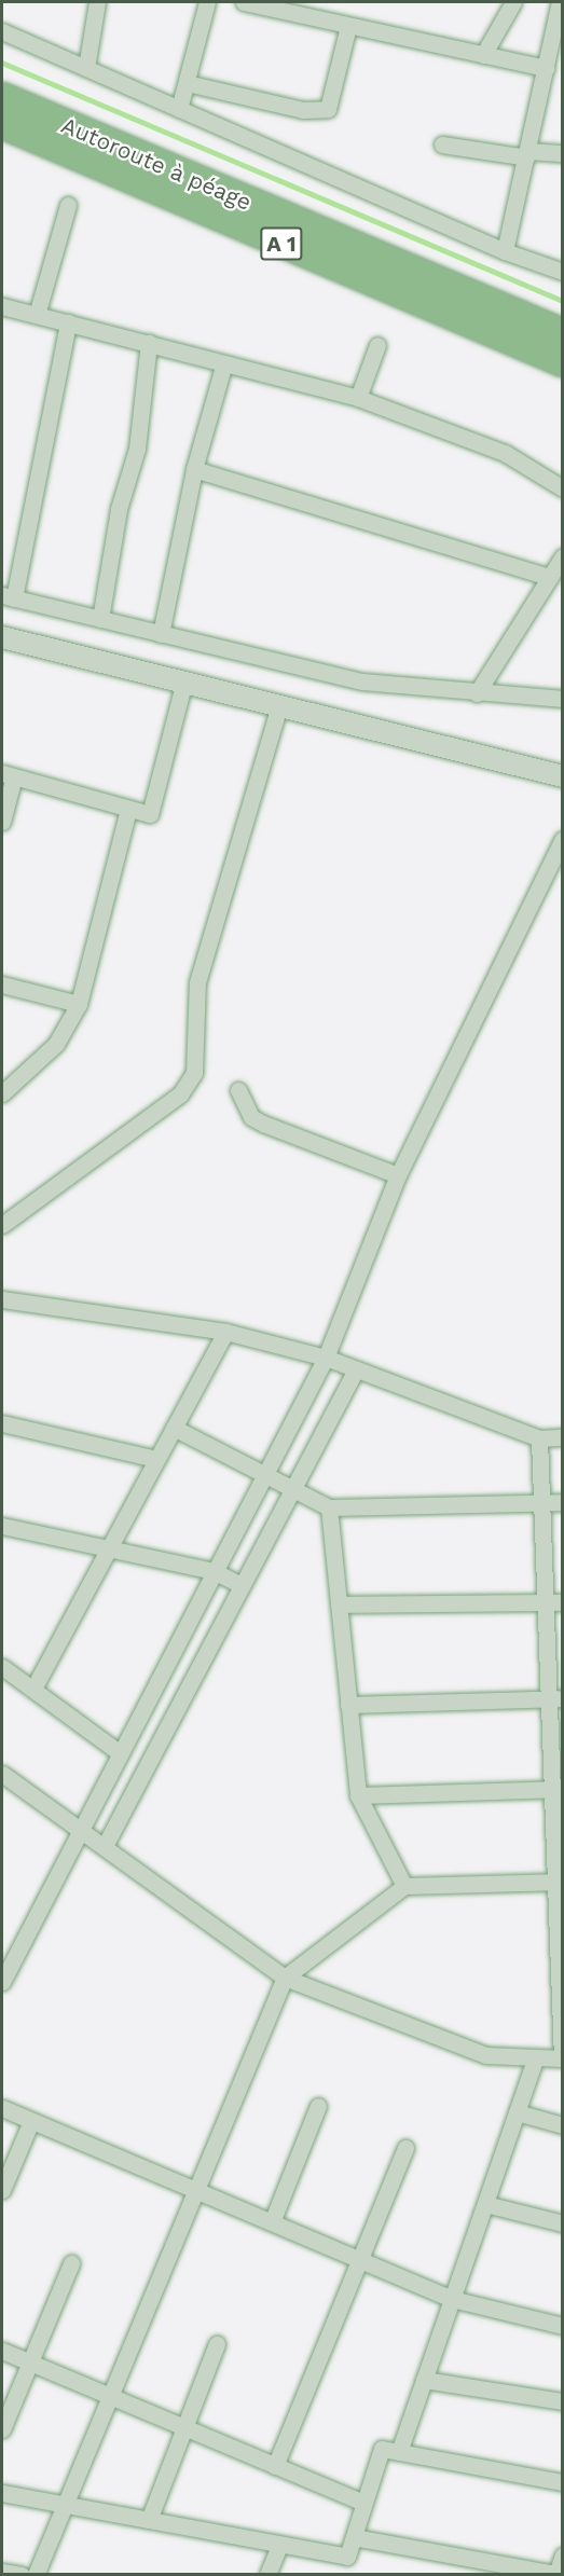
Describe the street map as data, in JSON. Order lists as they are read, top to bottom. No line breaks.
{"streets":{"highway":["Autoroute à péage","A 1"]}}
